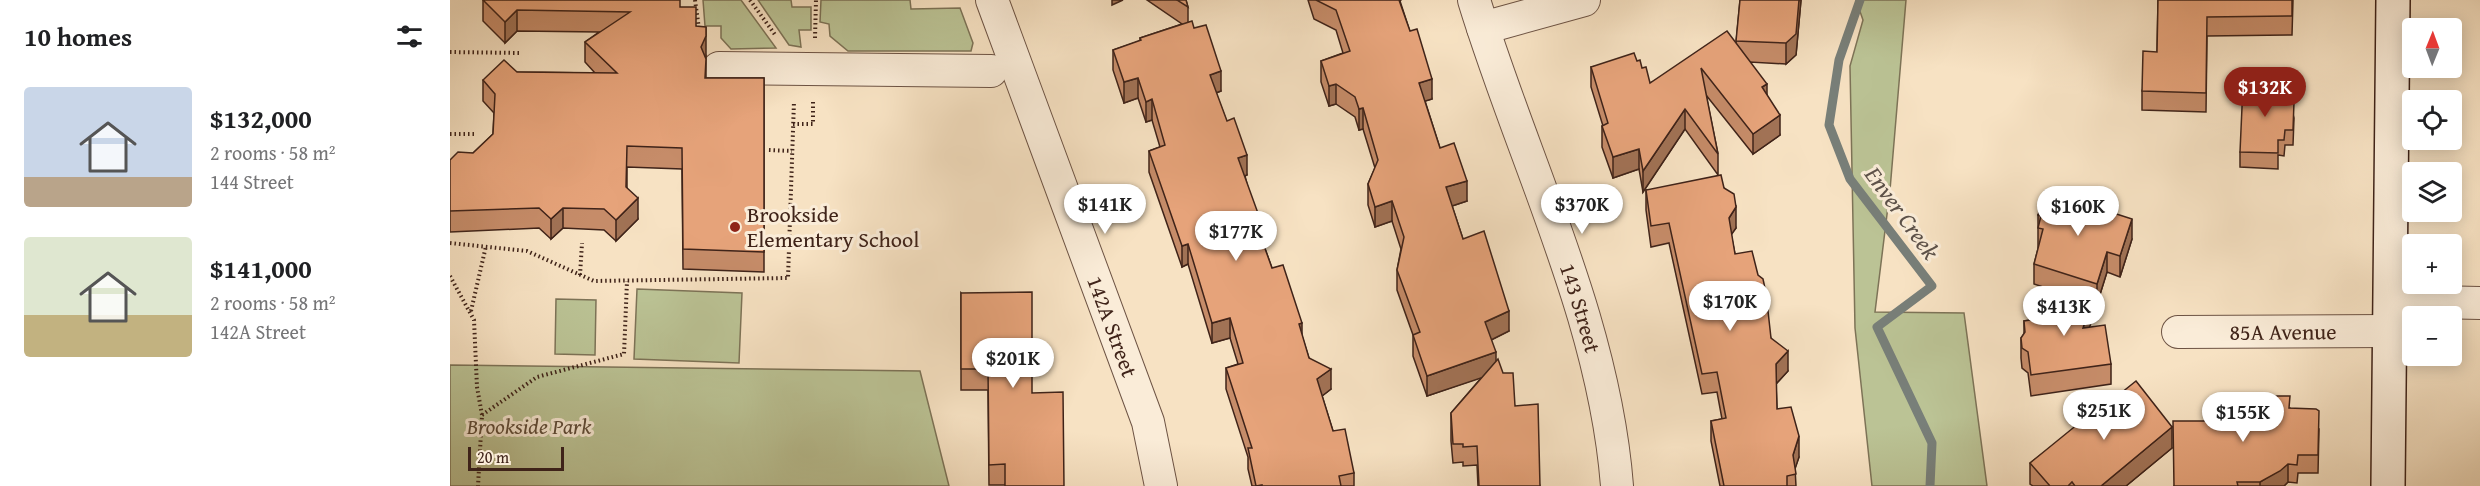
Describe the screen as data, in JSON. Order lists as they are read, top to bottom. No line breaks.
{"streets":{"street":["143 Street","142A Street","85A Avenue"]},"water":["Enver Creek"],"parks":["Brookside Park"],"places":["Brookside Elementary School"],"scale_bar":"20 m","north":"top","page":{"heading":"10 homes","map_buttons":["+","−"],"price":["$132K","$141K","$370K","$160K","$177K","$170K","$413K","$201K","$251K","$155K"],"list":[{"name":"$132,000","note":"2 rooms · 58 m² · 144 Street"},{"name":"$141,000","note":"2 rooms · 58 m² · 142A Street"}],"scale":"20 m"}}
